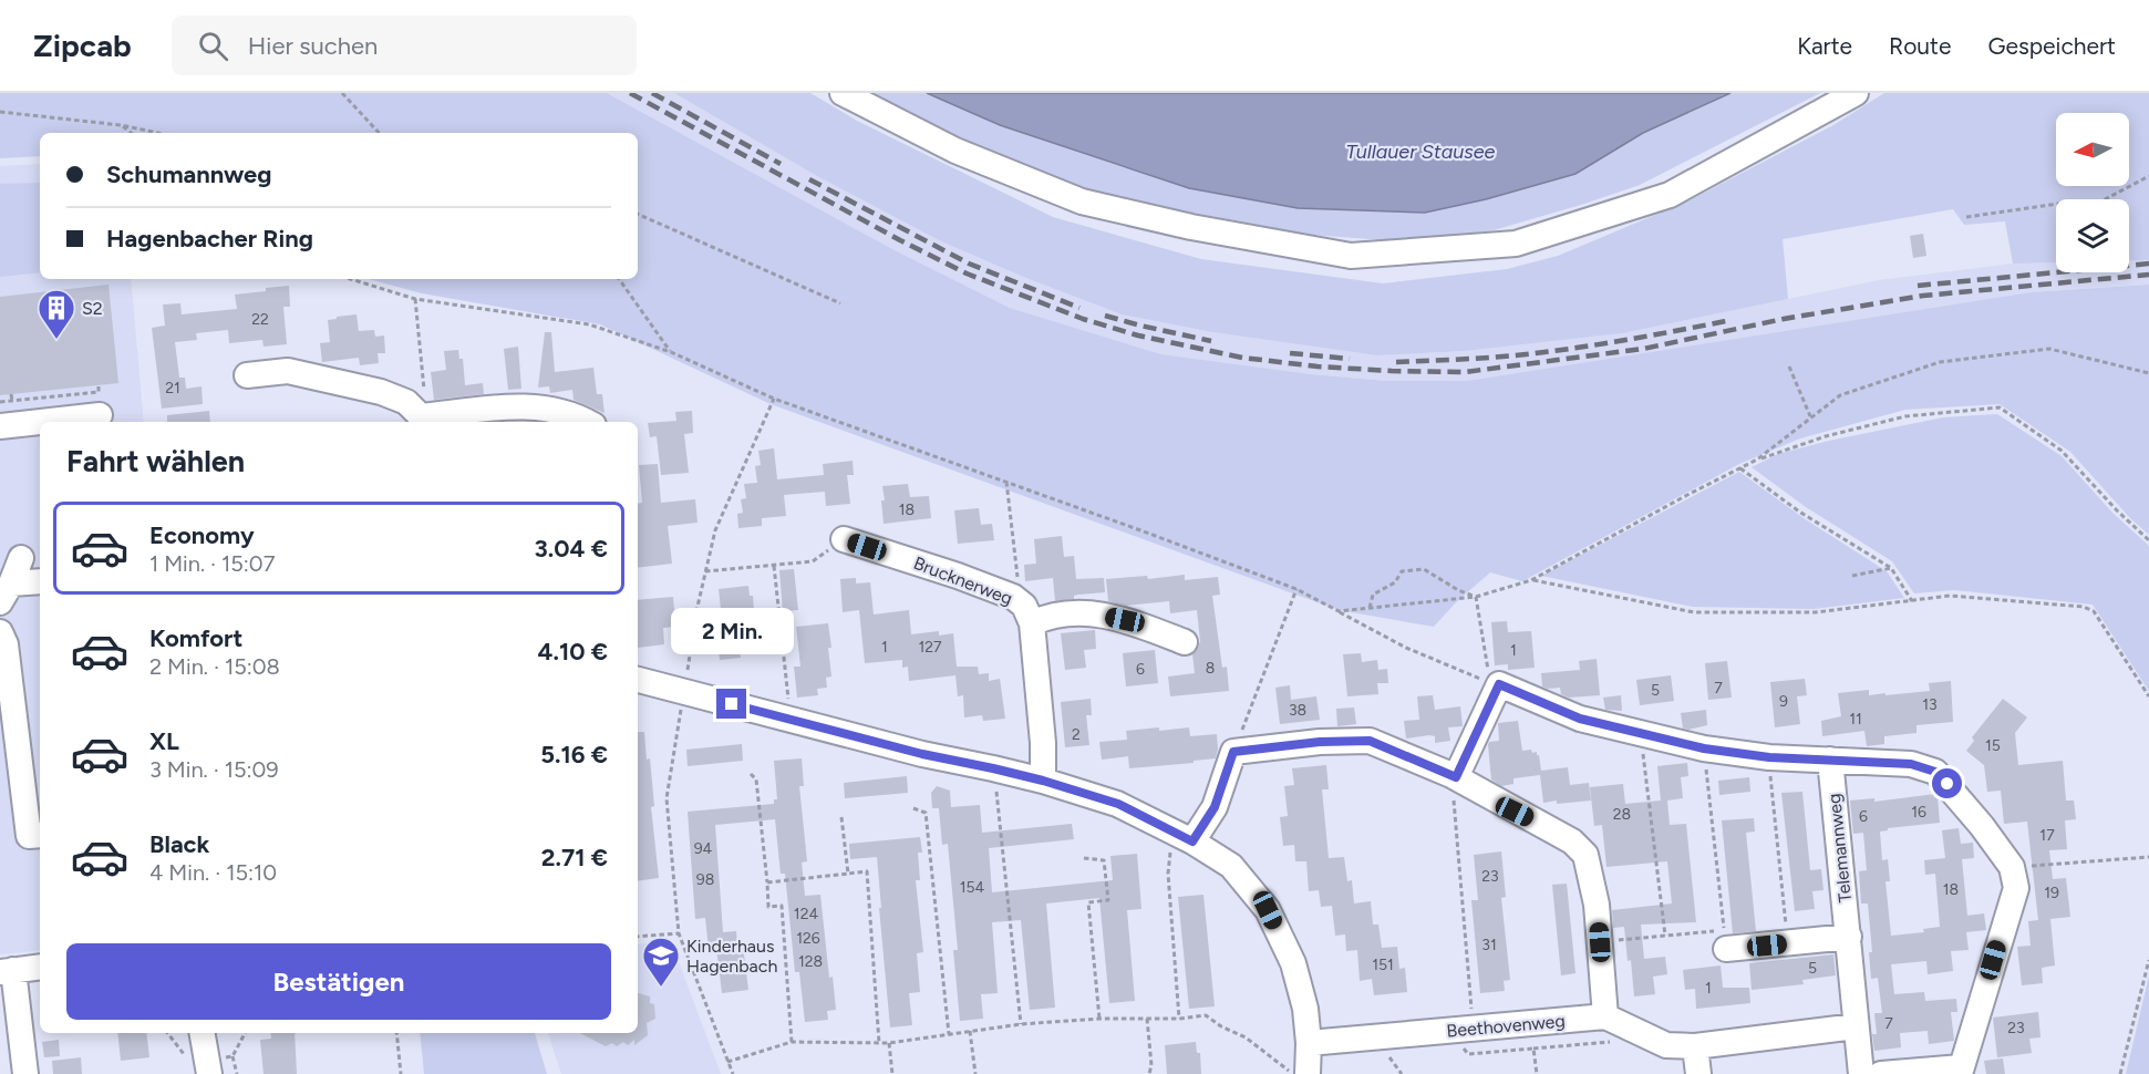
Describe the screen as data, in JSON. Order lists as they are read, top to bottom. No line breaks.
{"streets":{"street":["Brucknerweg","Telemannweg","Beethovenweg"]},"water":["Tullauer Stausee"],"places":{"building":["S2"],"school or university":["Kinderhaus Hagenbach"]},"house_numbers":["22","21","18","1","127","1","8","6","7","5","9","13","38","11","2","15","16","28","6","17","94","23","98","154","18","19","124","126","31","128","151","5","1","7","23"],"north":"left","page":{"header":"Zipcab","search":"Hier suchen","nav":["Karte","Route","Gespeichert"],"banner":["Schumannweg","Hagenbacher Ring"],"heading":"Fahrt wählen","list":[{"name":"Economy","note":"1 Min. · 15:07","value":"3.04 €"},{"name":"Komfort","note":"2 Min. · 15:08","value":"4.10 €"},{"name":"XL","note":"3 Min. · 15:09","value":"5.16 €"},{"name":"Black","note":"4 Min. · 15:10","value":"2.71 €"}],"bubble":"2 Min.","buttons":"Bestätigen"}}
